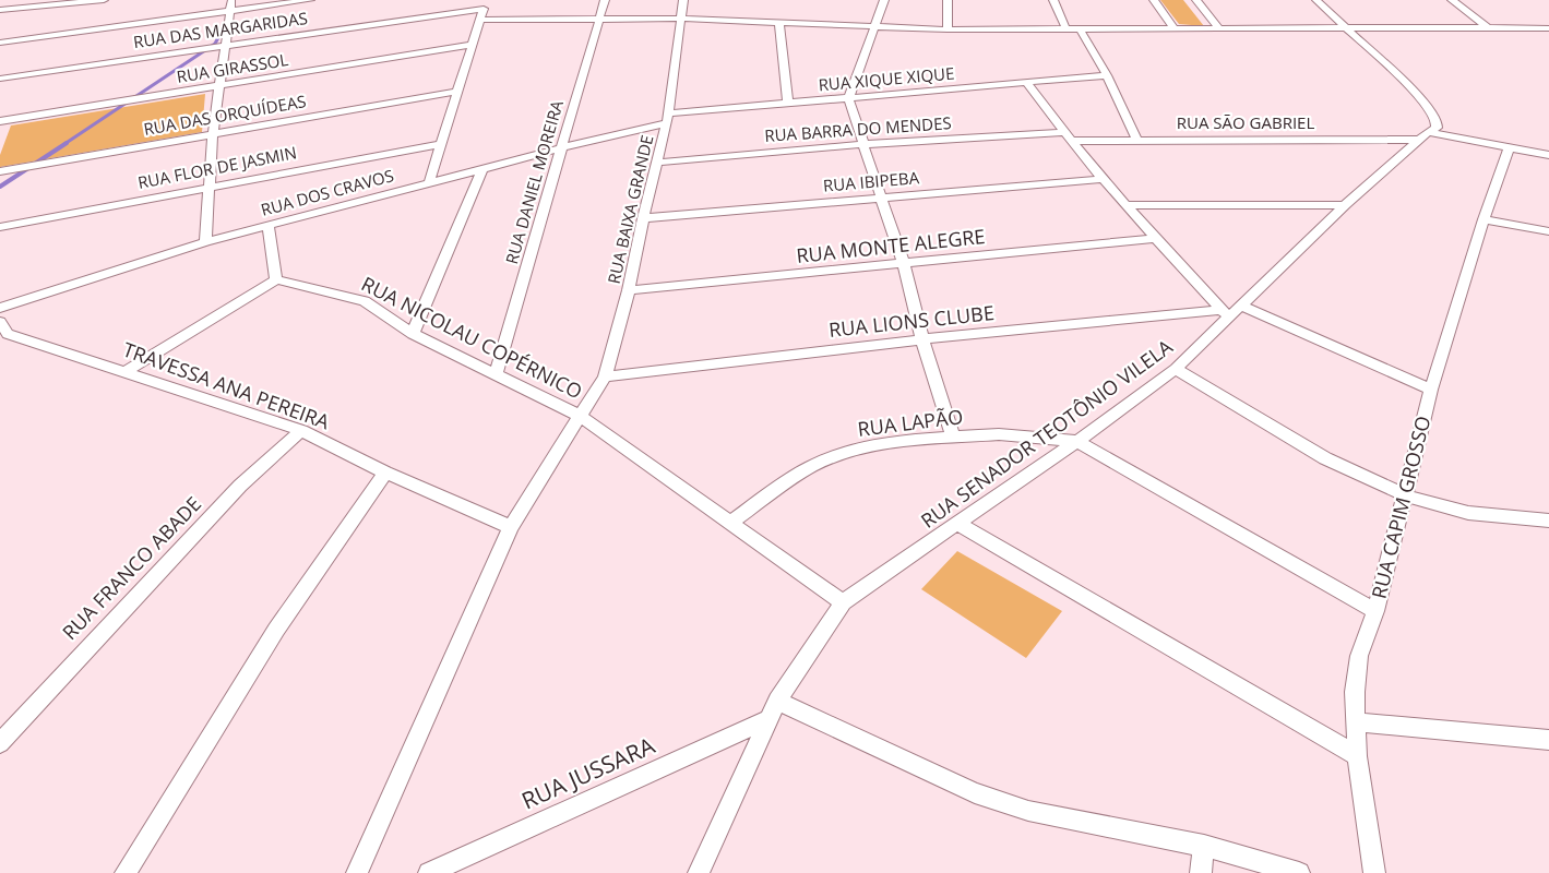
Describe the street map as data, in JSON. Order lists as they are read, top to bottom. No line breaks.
{"streets":{"street":["RUA DAS MARGARIDAS","RUA GIRASSOL","RUA XIQUE XIQUE","RUA DAS ORQUÍDEAS","RUA SÃO GABRIEL","RUA BARRA DO MENDES","RUA FLOR DE JASMIN","RUA DANIEL MOREIRA","RUA IBIPEBA","RUA DOS CRAVOS","RUA BAIXA GRANDE","RUA MONTE ALEGRE","RUA LIONS CLUBE","RUA NICOLAU COPÉRNICO","TRAVESSA ANA PEREIRA","RUA LAPÃO","RUA SENADOR TEOTÔNIO VILELA","RUA CAPIM GROSSO","RUA FRANCO ABADE","RUA JUSSARA"]},"crossings":[["RUA XIQUE XIQUE","RUA DOS CRAVOS"],["RUA XIQUE XIQUE","RUA BAIXA GRANDE"],["RUA SÃO GABRIEL","RUA SENADOR TEOTÔNIO VILELA"],["RUA SÃO GABRIEL","RUA CAPIM GROSSO"],["RUA BARRA DO MENDES","RUA BAIXA GRANDE"],["RUA DANIEL MOREIRA","RUA DOS CRAVOS"],["RUA DANIEL MOREIRA","RUA NICOLAU COPÉRNICO"],["RUA IBIPEBA","RUA BAIXA GRANDE"],["RUA DOS CRAVOS","RUA BAIXA GRANDE"],["RUA BAIXA GRANDE","RUA MONTE ALEGRE"],["RUA BAIXA GRANDE","RUA LIONS CLUBE"],["RUA BAIXA GRANDE","RUA NICOLAU COPÉRNICO"],["RUA BAIXA GRANDE","TRAVESSA ANA PEREIRA"],["RUA LIONS CLUBE","RUA SENADOR TEOTÔNIO VILELA"],["RUA NICOLAU COPÉRNICO","RUA LAPÃO"],["RUA NICOLAU COPÉRNICO","RUA SENADOR TEOTÔNIO VILELA"],["TRAVESSA ANA PEREIRA","RUA FRANCO ABADE"],["RUA LAPÃO","RUA SENADOR TEOTÔNIO VILELA"],["RUA SENADOR TEOTÔNIO VILELA","RUA JUSSARA"]]}
